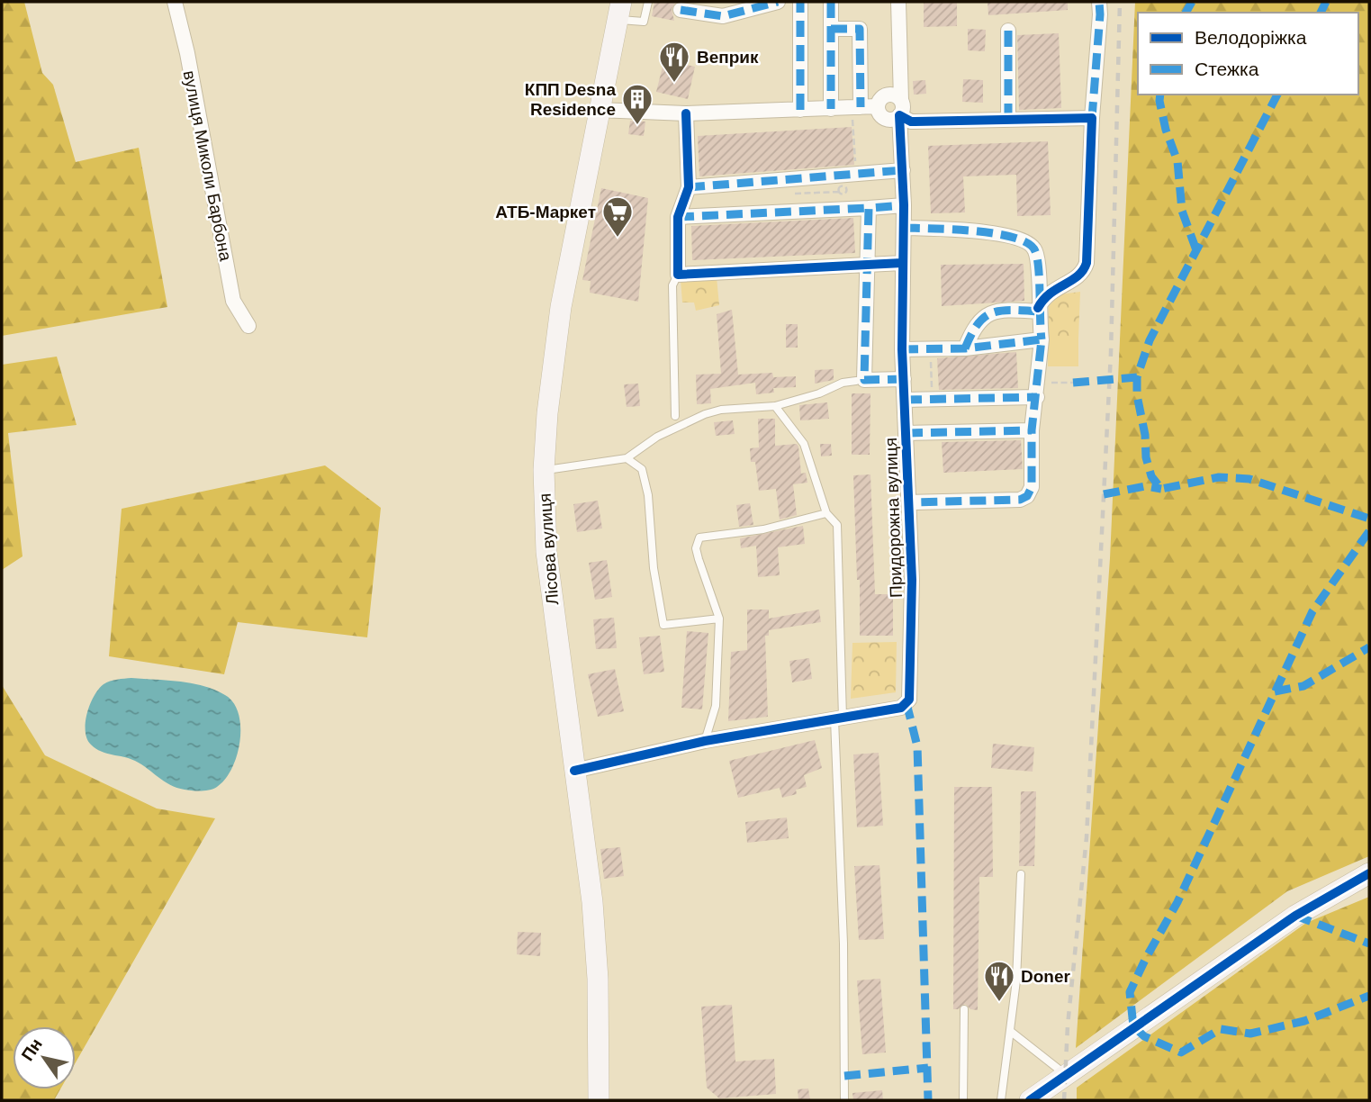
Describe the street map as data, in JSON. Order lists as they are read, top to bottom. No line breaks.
{"streets":{"main road":["Лісова вулиця"],"street":["вулиця Миколи Барбона","Придорожна вулиця"]},"crossings":[["Придорожна вулиця","Лісова вулиця"]],"places":{"restaurant":["Веприк","Doner"],"building":["КПП Desna Residence"],"supermarket":["АТБ-Маркет"]},"legend":["Велодоріжка","Стежка"],"north":"top left"}
